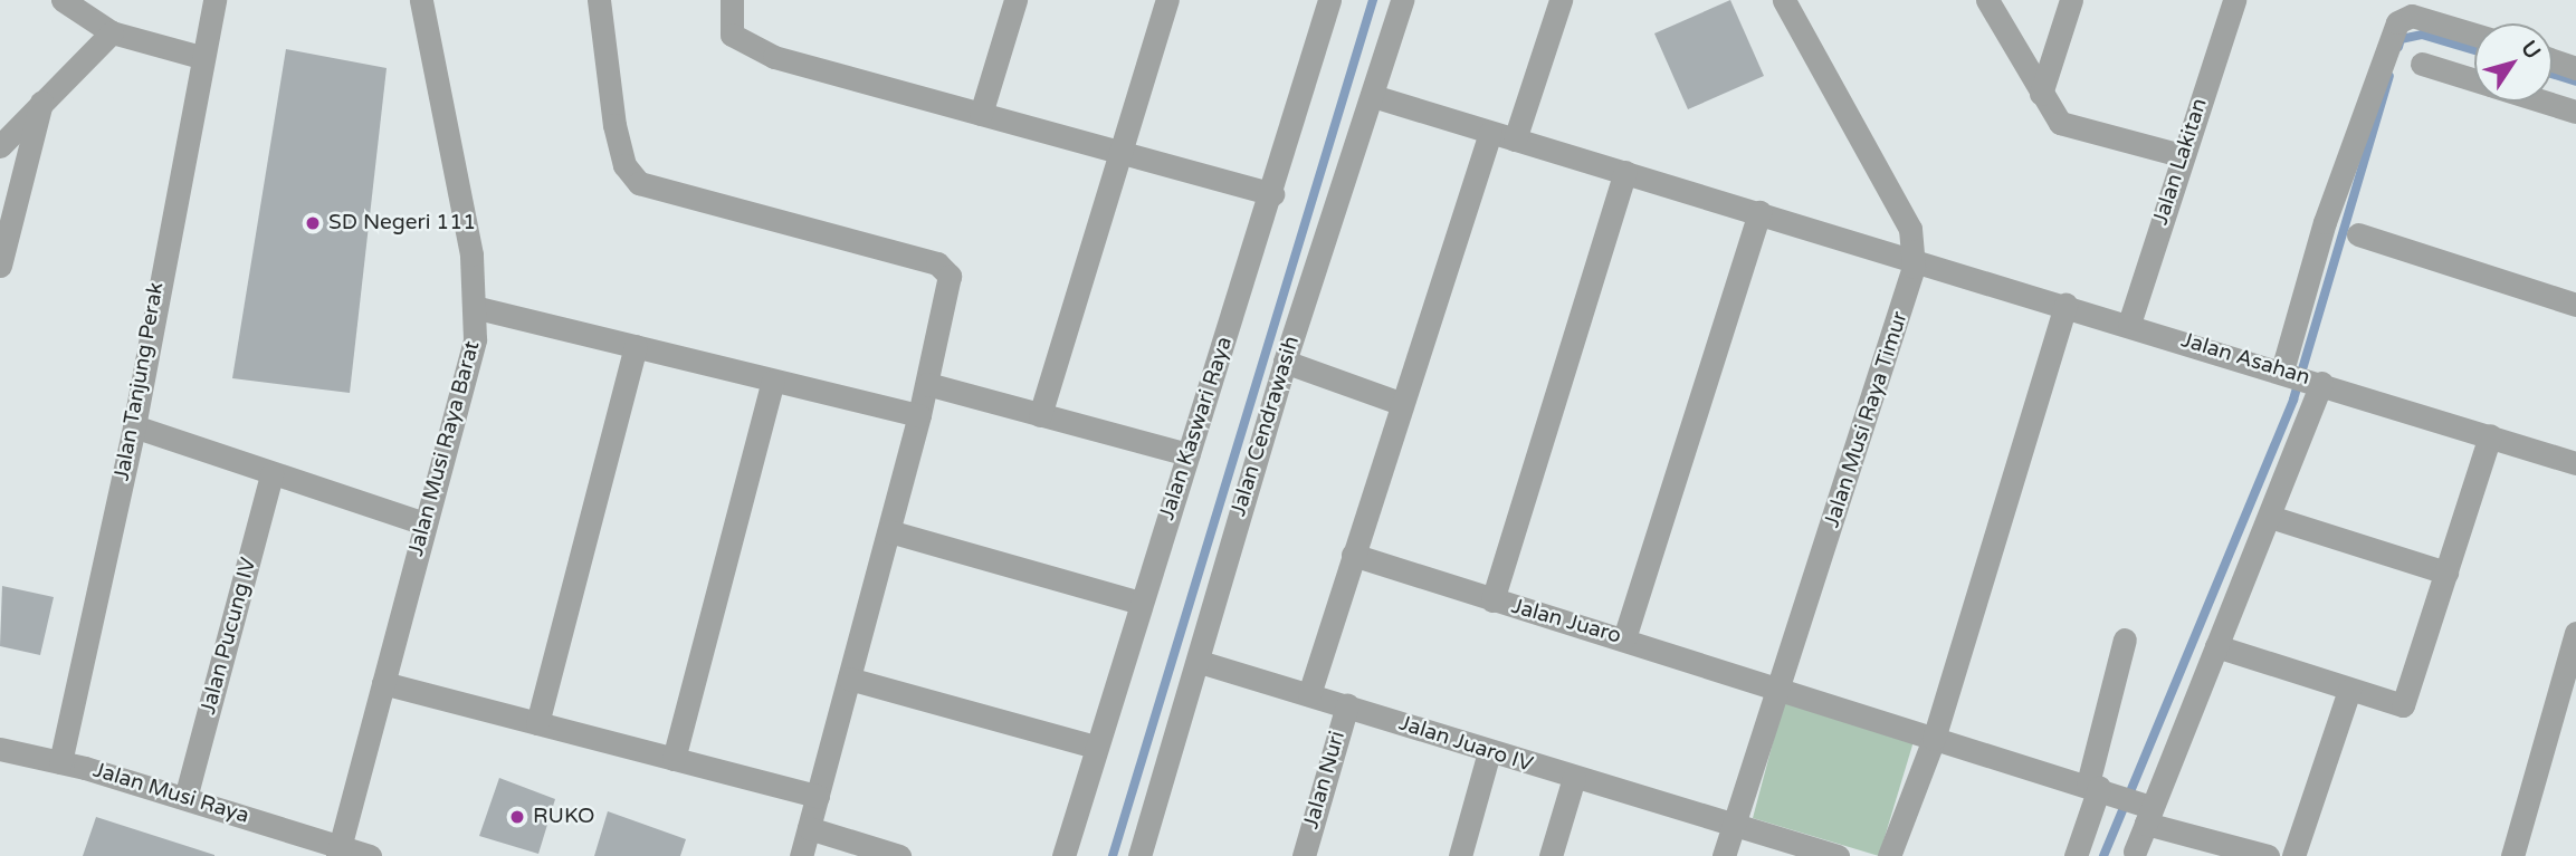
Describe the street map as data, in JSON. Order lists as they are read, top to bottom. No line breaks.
{"streets":{"street":["Jalan Lakitan","Jalan Asahan","Jalan Tanjung Perak","Jalan Musi Raya Timur","Jalan Cendrawasih","Jalan Kaswari Raya","Jalan Musi Raya Barat","Jalan Juaro","Jalan Pucung IV","Jalan Juaro IV","Jalan Nuri","Jalan Musi Raya"]},"crossings":[["Jalan Lakitan","Jalan Asahan"],["Jalan Asahan","Jalan Musi Raya Timur"],["Jalan Asahan","Jalan Cendrawasih"],["Jalan Tanjung Perak","Jalan Musi Raya"],["Jalan Musi Raya Timur","Jalan Juaro"],["Jalan Musi Raya Timur","Jalan Juaro IV"],["Jalan Cendrawasih","Jalan Juaro IV"],["Jalan Musi Raya Barat","Jalan Musi Raya"],["Jalan Pucung IV","Jalan Musi Raya"],["Jalan Juaro IV","Jalan Nuri"]],"places":["SD Negeri 111","RUKO"],"north":"top right"}
